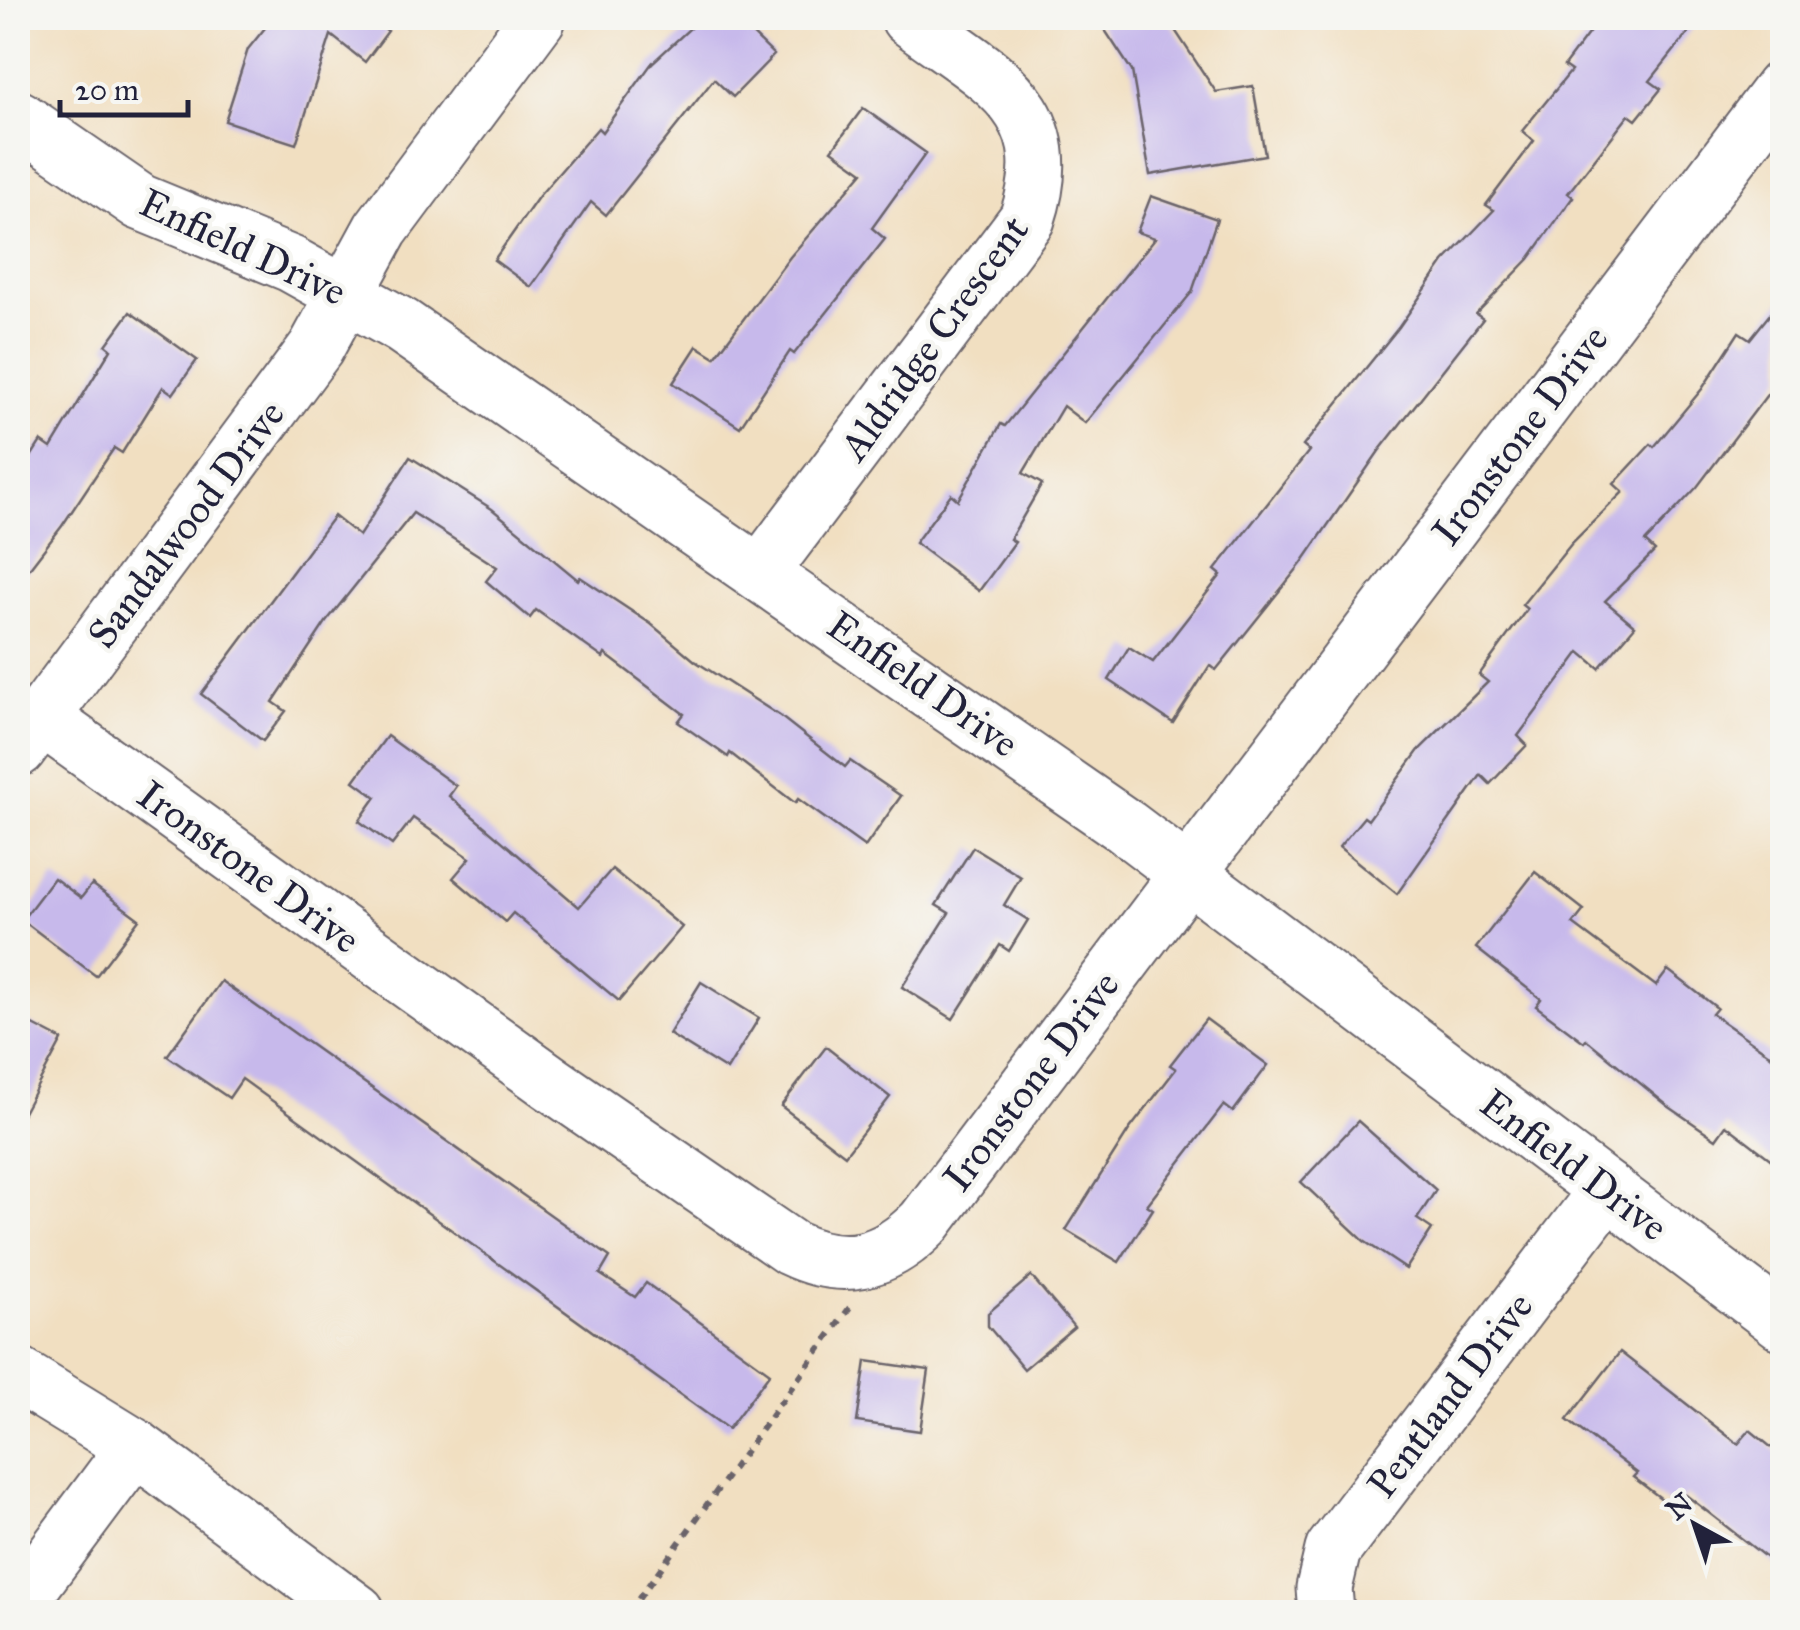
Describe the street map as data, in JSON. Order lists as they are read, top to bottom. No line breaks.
{"streets":{"street":["Enfield Drive","Aldridge Crescent","Ironstone Drive","Sandalwood Drive","Pentland Drive"]},"crossings":[["Enfield Drive","Aldridge Crescent"],["Enfield Drive","Ironstone Drive"],["Enfield Drive","Sandalwood Drive"],["Enfield Drive","Pentland Drive"],["Ironstone Drive","Sandalwood Drive"]],"scale_bar":"20 m","north":"top left"}
